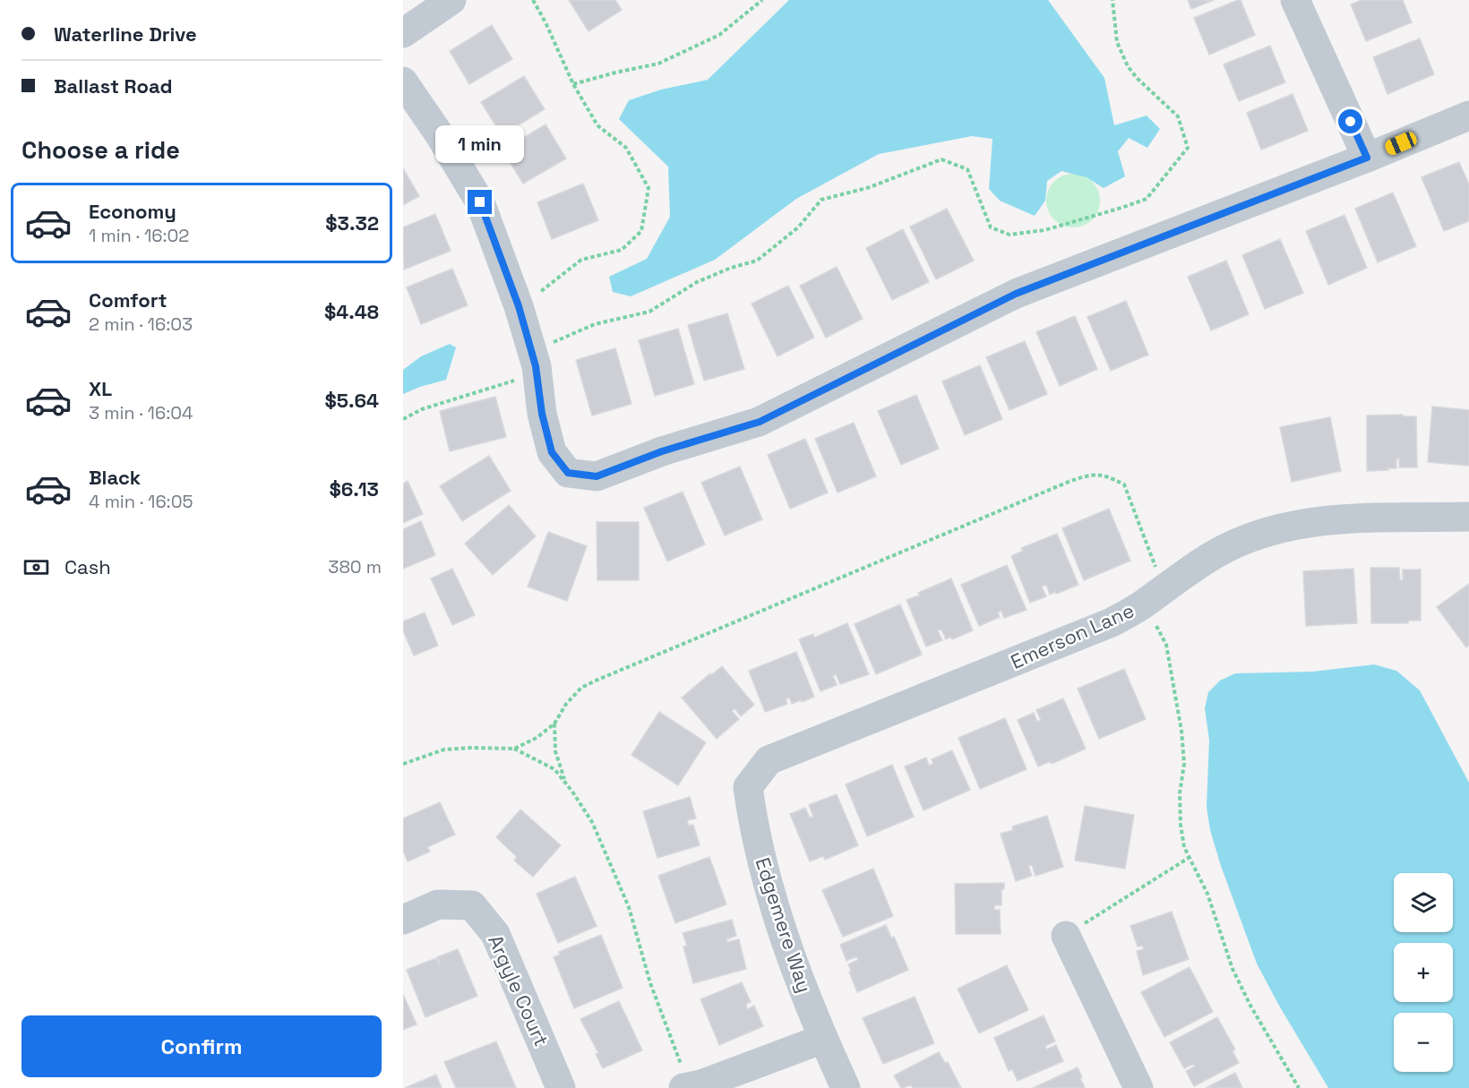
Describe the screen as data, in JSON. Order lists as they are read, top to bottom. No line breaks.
{"streets":{"street":["Emerson Lane","Edgemere Way","Argyle Court"]},"crossings":[["Emerson Lane","Edgemere Way"]],"page":{"banner":["Waterline Drive","Ballast Road"],"heading":"Choose a ride","bubble":"1 min","list":[{"name":"Economy","note":"1 min · 16:02","value":"$3.32"},{"name":"Comfort","note":"2 min · 16:03","value":"$4.48"},{"name":"XL","note":"3 min · 16:04","value":"$5.64"},{"name":"Black","note":"4 min · 16:05","value":"$6.13"}],"pay":["Cash","380 m"],"map_buttons":["+","−"],"buttons":"Confirm"}}
